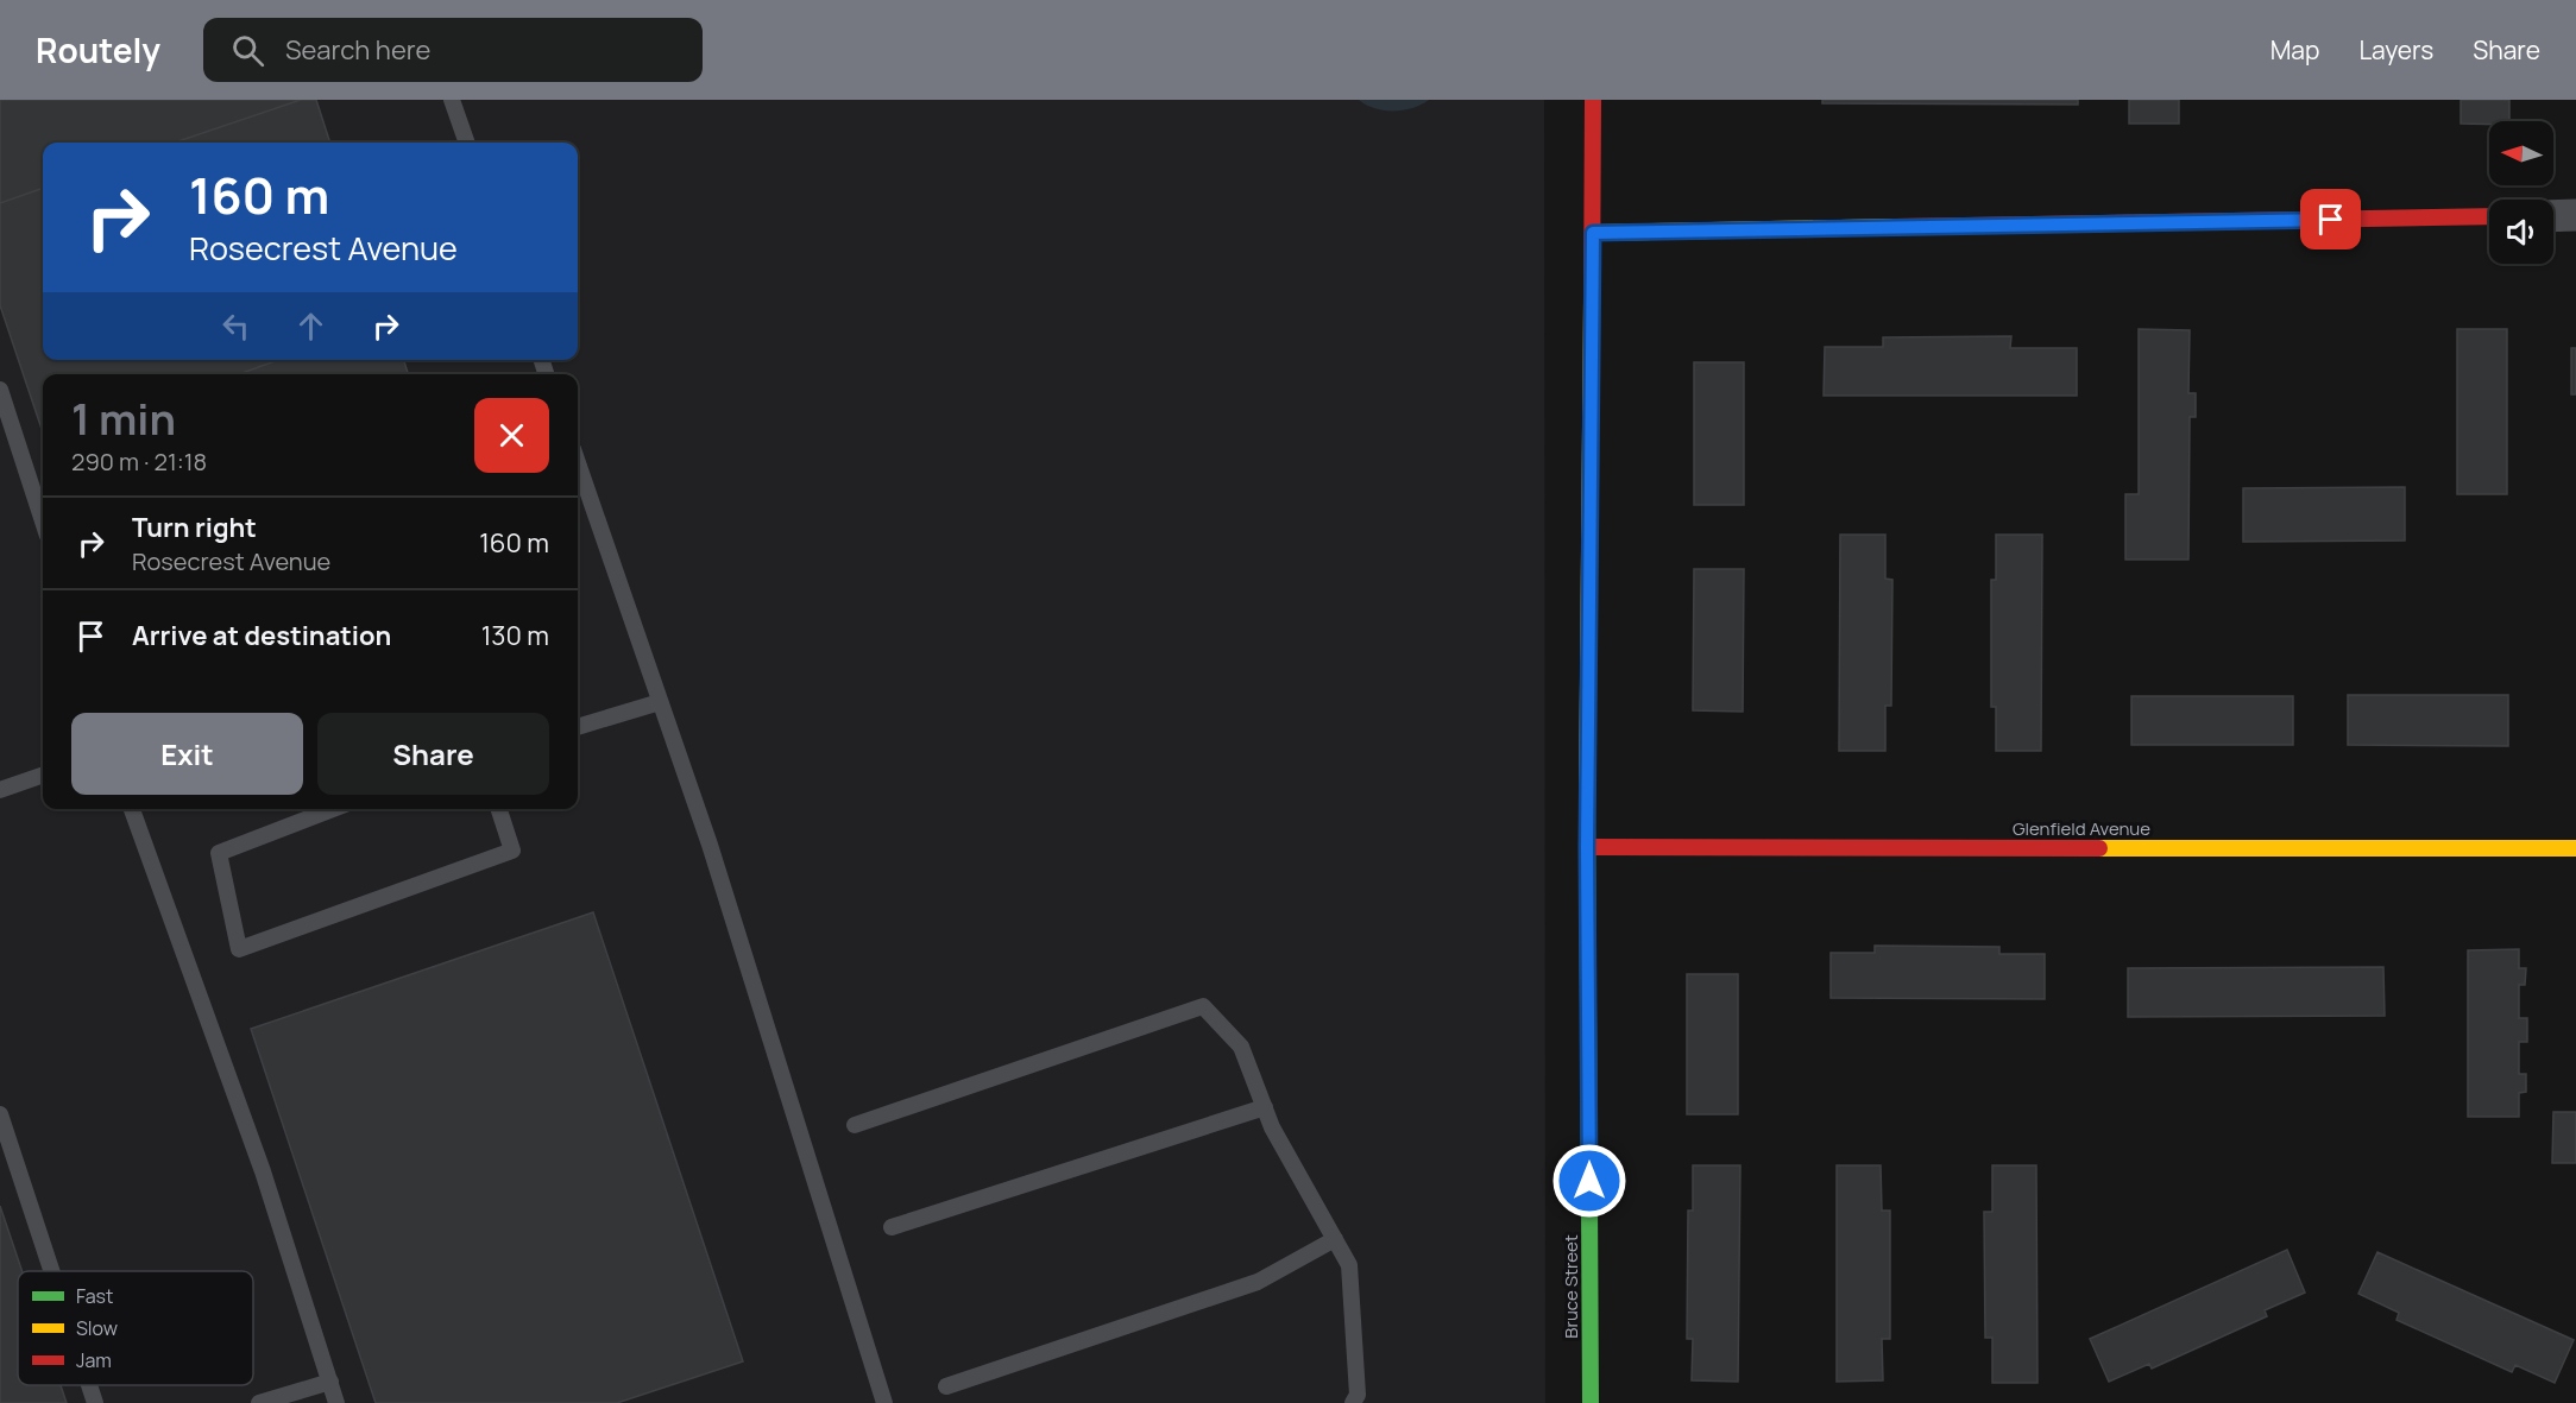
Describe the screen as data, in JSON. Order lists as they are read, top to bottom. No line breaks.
{"streets":{"street":["Glenfield Avenue","Bruce Street"]},"crossings":[["Glenfield Avenue","Bruce Street"]],"legend":["Fast","Slow","Jam"],"north":"left","page":{"header":"Routely","search":"Search here","nav":["Map","Layers","Share"],"turn":["160 m","Rosecrest Avenue"],"heading":["1 min","290 m · 21:18"],"list":[{"name":"Turn right","note":"Rosecrest Avenue","value":"160 m"},{"name":"Arrive at destination","value":"130 m"}],"buttons":["Exit","Share"]}}
